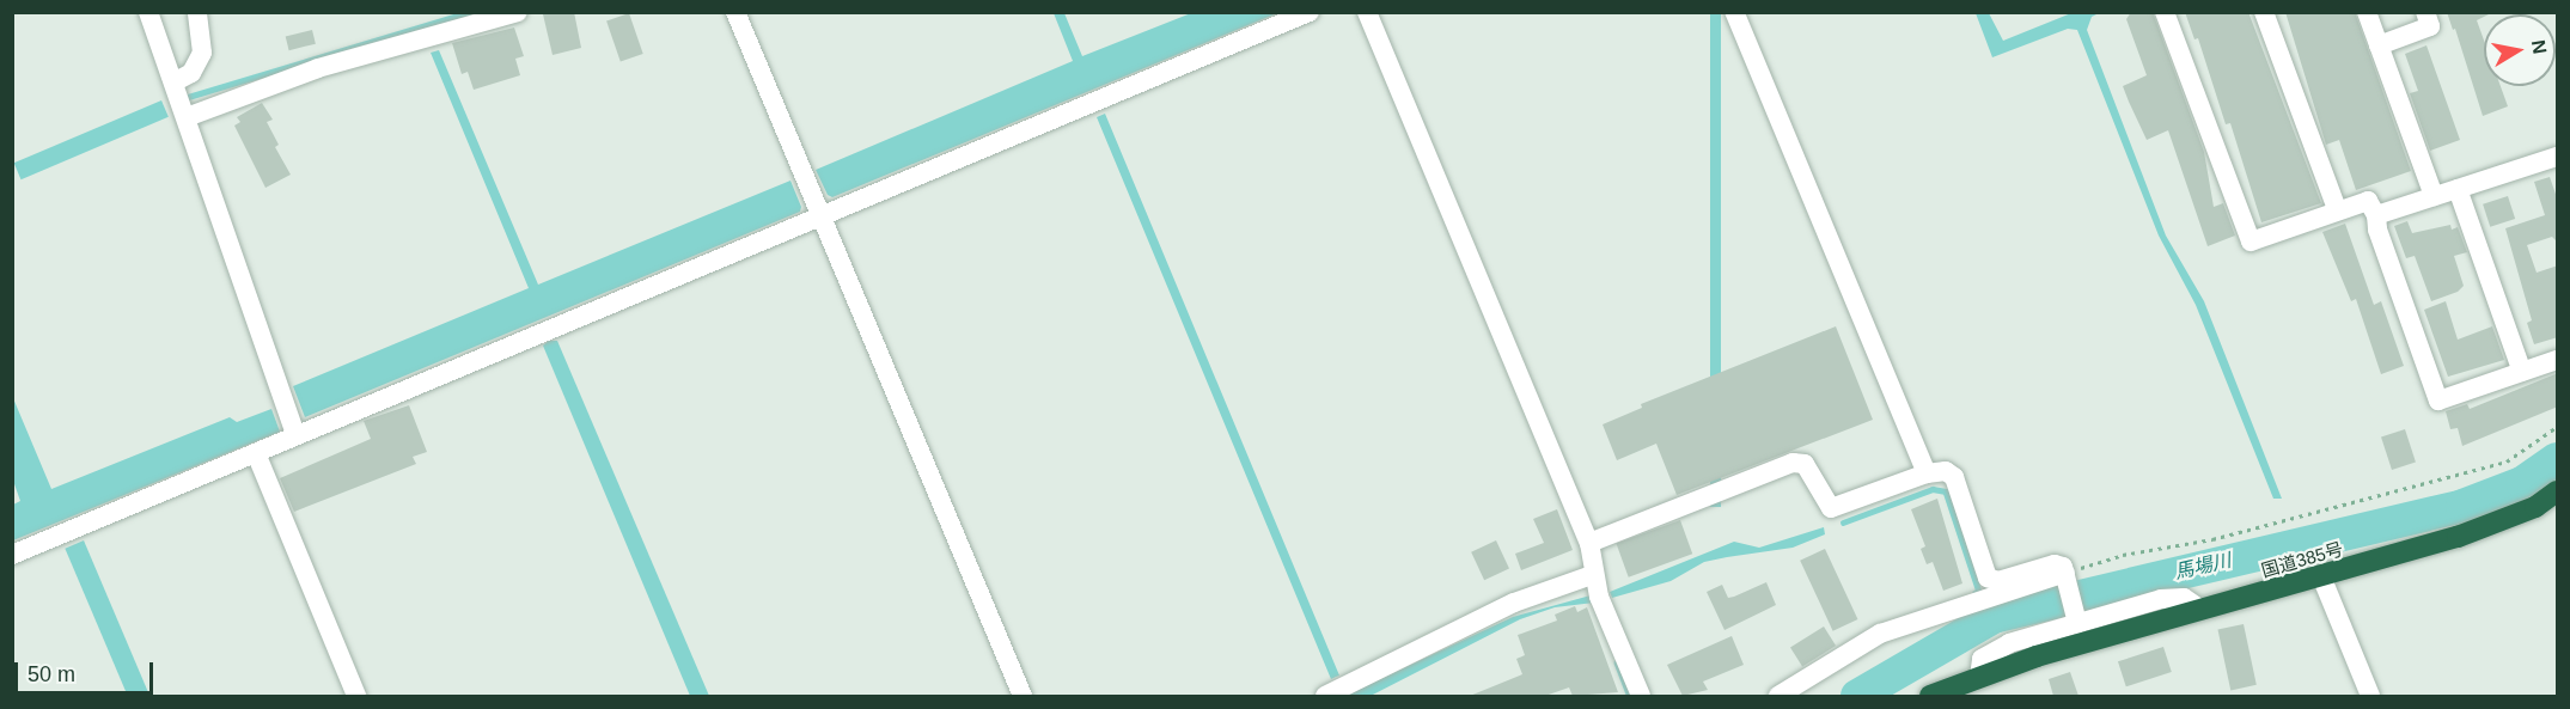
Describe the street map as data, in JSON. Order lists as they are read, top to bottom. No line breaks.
{"streets":{"highway":["国道385号"]},"water":["馬場川"],"scale_bar":"50 m","north":"right"}
